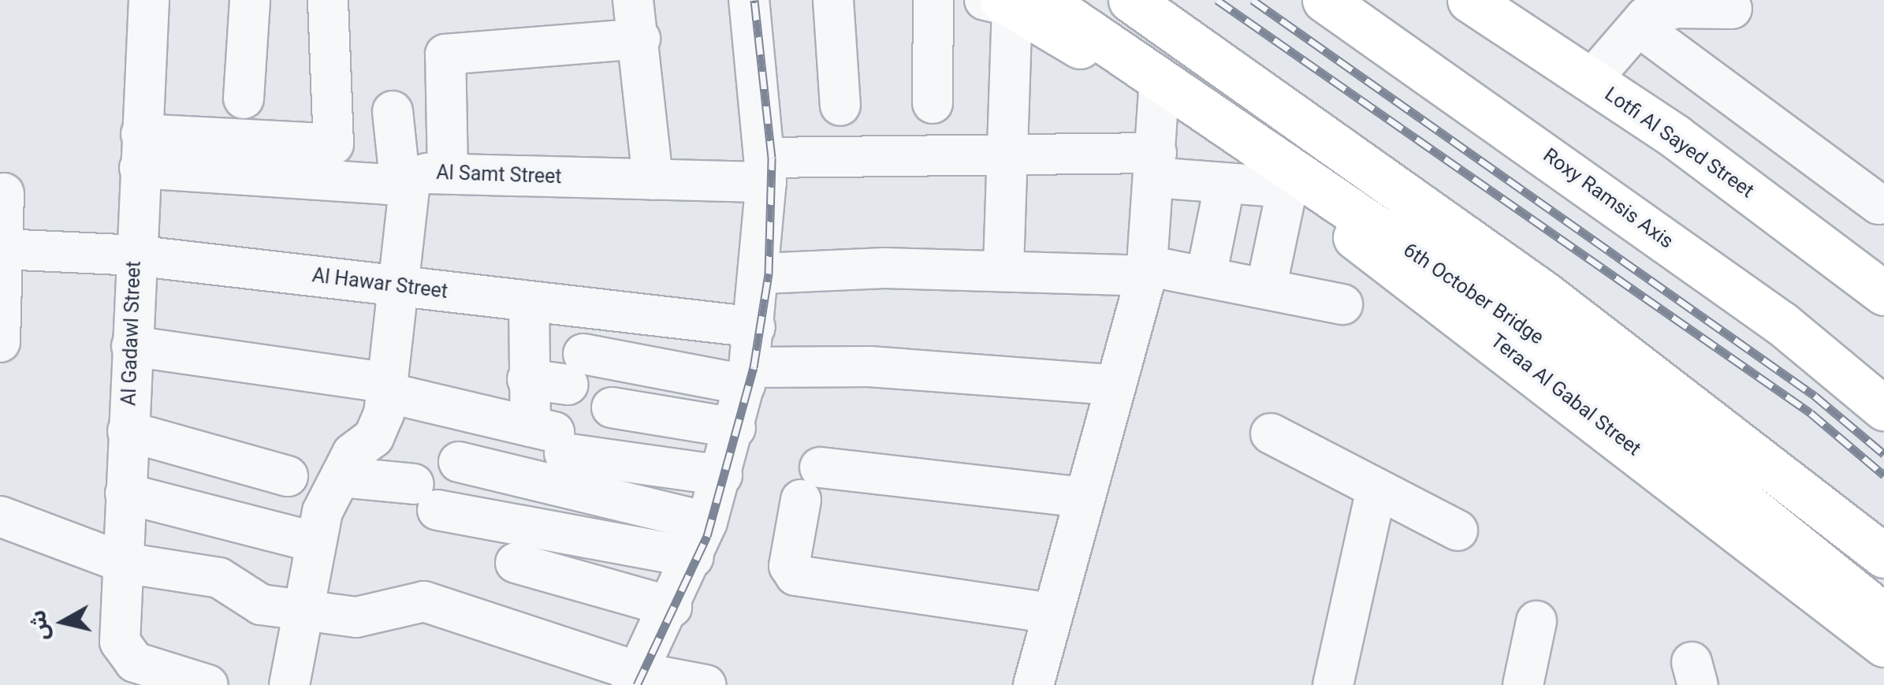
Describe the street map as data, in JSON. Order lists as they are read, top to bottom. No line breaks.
{"streets":{"main road":["Lotfi Al Sayed Street","Roxy Ramsis Axis","6th October Bridge","Teraa Al Gabal Street"],"street":["Al Samt Street","Al Hawar Street","Al Gadawl Street"]},"crossings":[["Al Samt Street","Al Gadawl Street"],["Al Samt Street","Teraa Al Gabal Street"],["Al Hawar Street","Al Gadawl Street"],["6th October Bridge","Teraa Al Gabal Street"]],"north":"left"}
